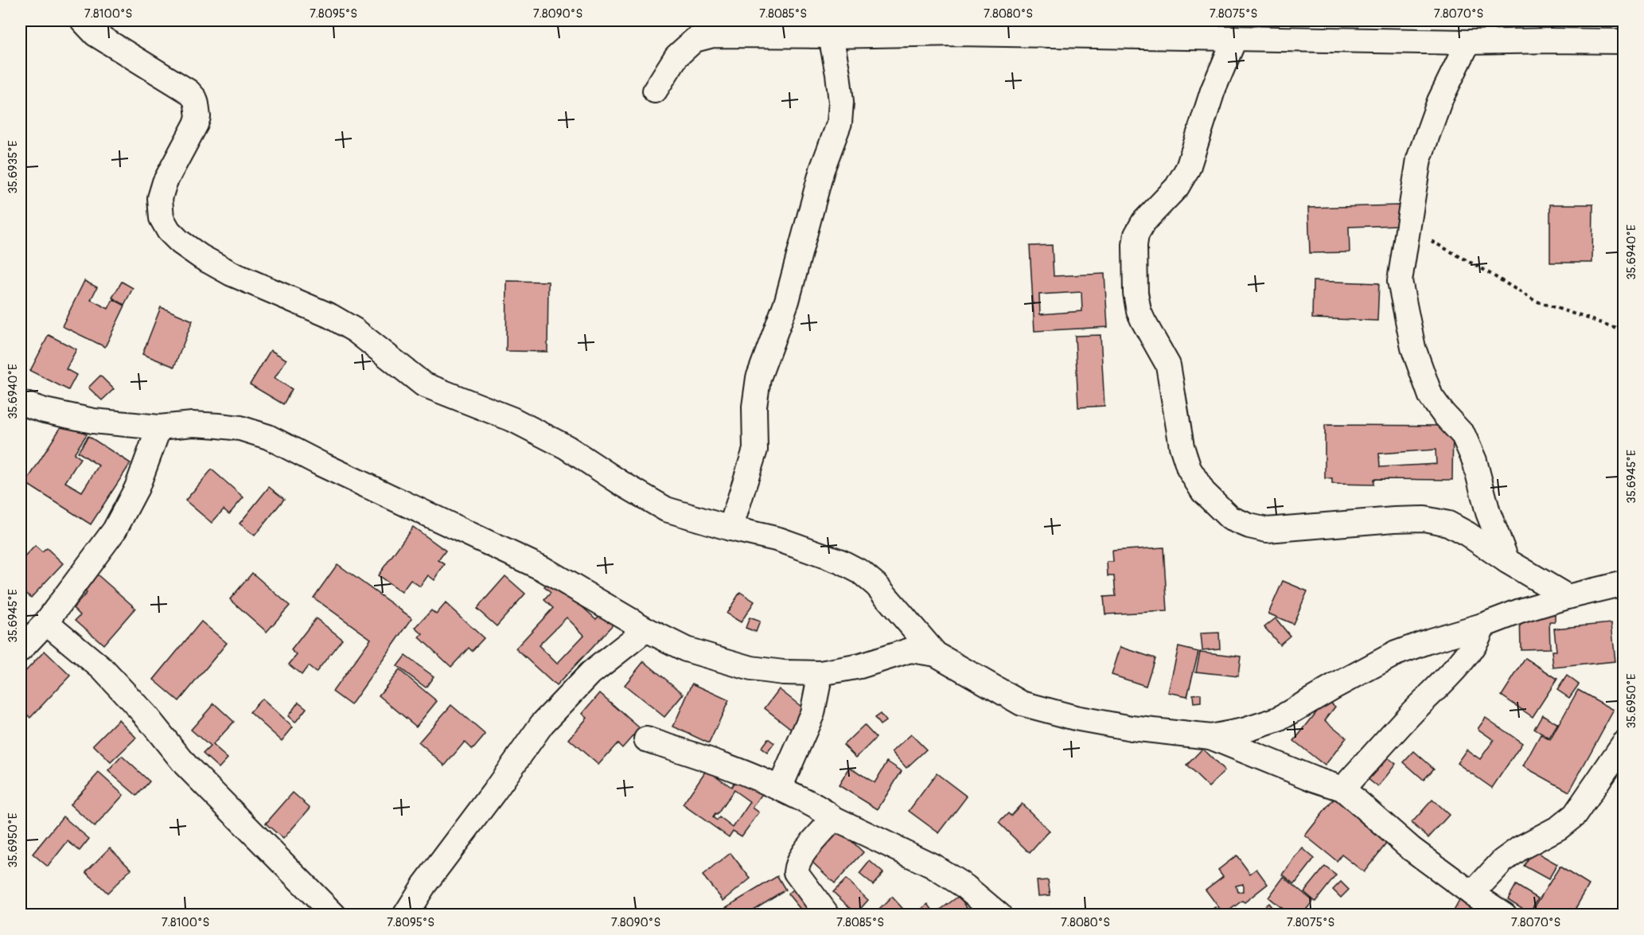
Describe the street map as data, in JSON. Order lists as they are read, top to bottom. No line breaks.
{"coordinates":["7.8100°S","7.8095°S","7.8090°S","7.8085°S","7.8080°S","7.8075°S","7.8070°S","35.6935°E","35.6940°E","35.6945°E","35.6950°E"]}
